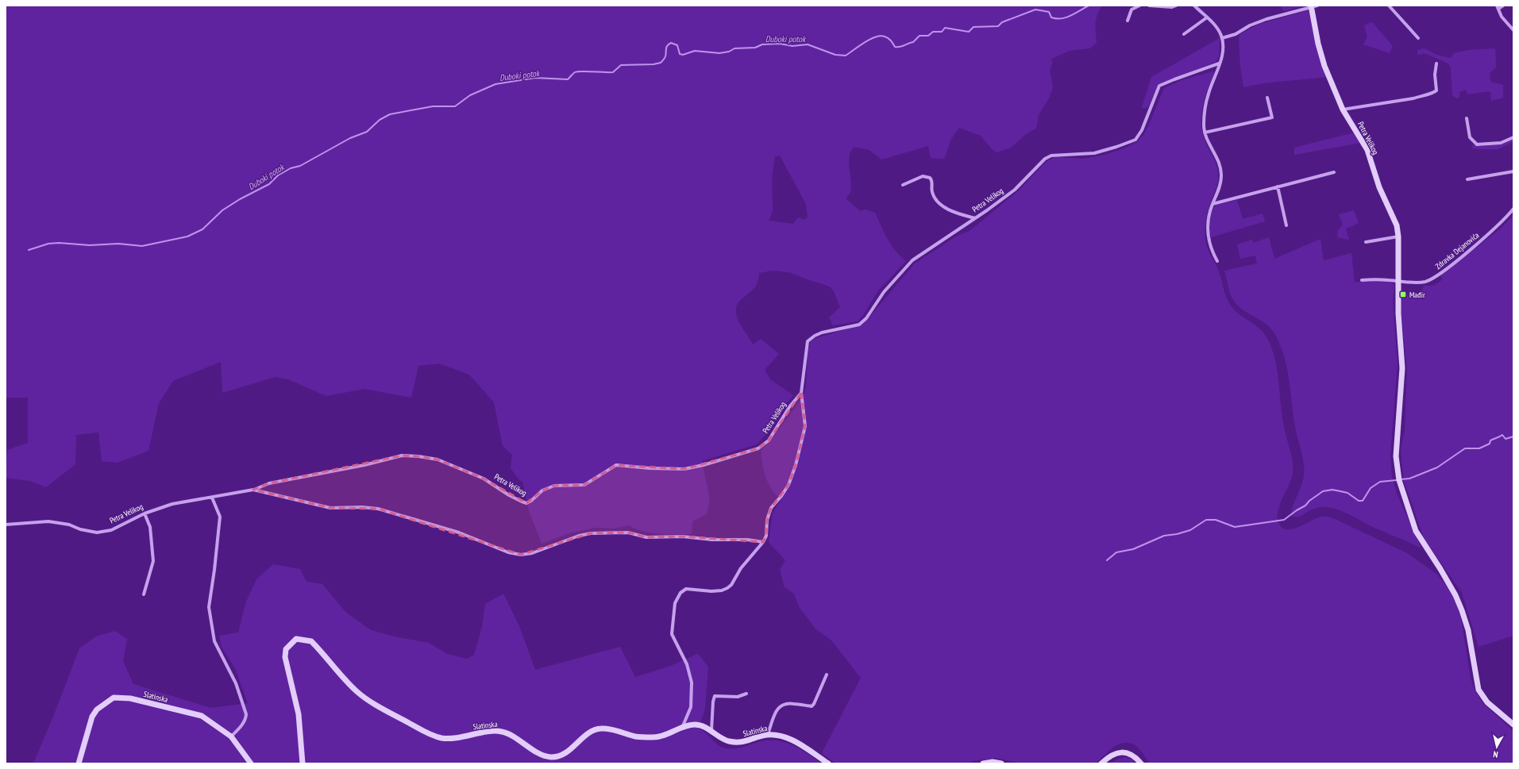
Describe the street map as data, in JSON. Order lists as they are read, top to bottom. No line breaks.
{"streets":{"street":["Petra Velikog","Zdravka Dejanovića","Slatinska"]},"crossings":[["Petra Velikog","Zdravka Dejanovića"],["Petra Velikog","Slatinska"]],"water":["Duboki potok"],"places":{"transit":["Mađir"]},"north":"bottom"}
